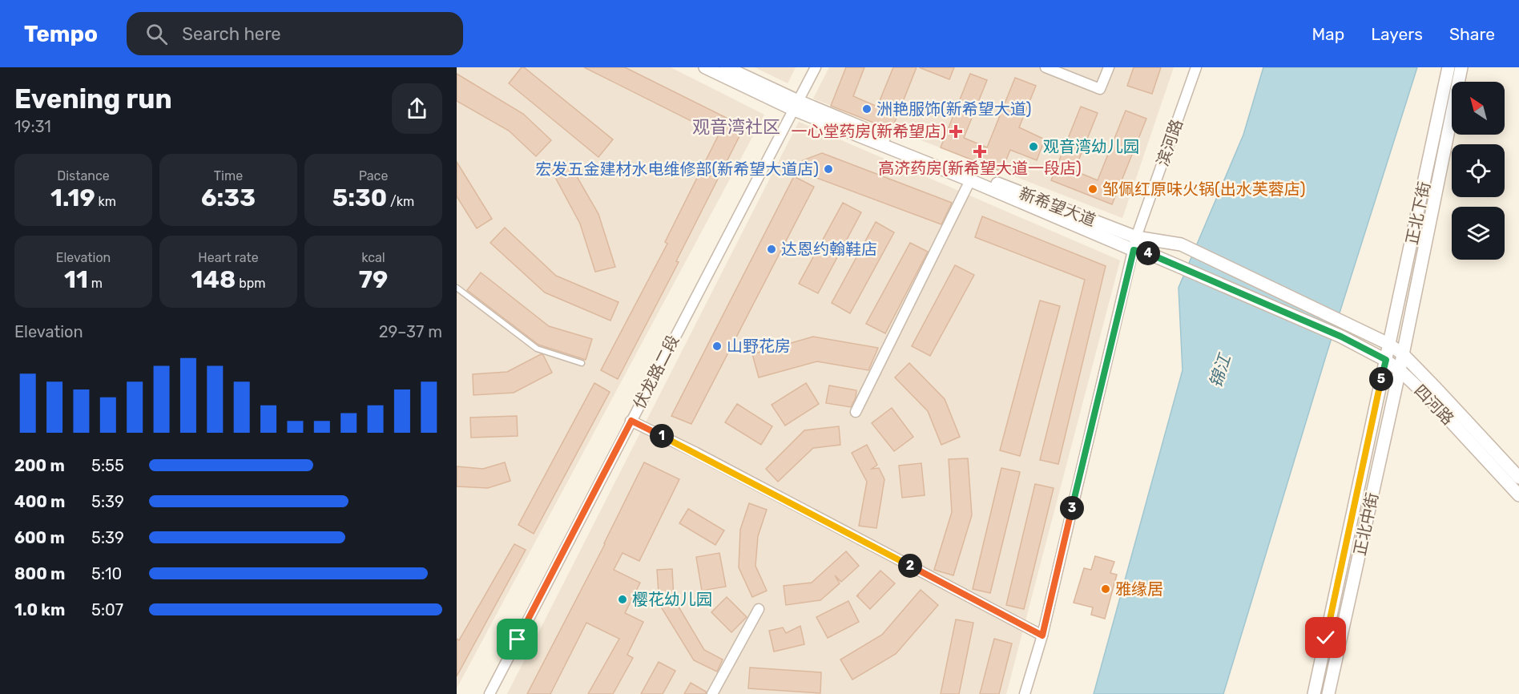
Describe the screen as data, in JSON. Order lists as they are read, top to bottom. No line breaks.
{"streets":{"street":["滨河路","新希望大道","正北下街","伏龙路二段","四河路","正北中街"]},"crossings":[["滨河路","新希望大道"],["滨河路","四河路"],["新希望大道","伏龙路二段"],["新希望大道","四河路"],["正北下街","四河路"],["正北下街","正北中街"],["四河路","正北中街"]],"districts":["观音湾社区"],"water":["锦江"],"places":{"other":["洲艳服饰(新希望大道)","观音湾幼儿园","宏发五金建材水电维修部(新希望大道店)","邹佩红原味火锅(出水芙蓉店)","达恩约翰鞋店","山野花房","雅缘居","樱花幼儿园"],"health":["一心堂药房(新希望店)","高济药房(新希望大道一段店)"]},"north":"top left","page":{"header":"Tempo","search":"Search here","nav":["Map","Layers","Share"],"heading":["Evening run","19:31"],"stats":[["Distance","1.19 km"],["Time","6:33"],["Pace","5:30 /km"],["Elevation","11 m"],["Heart rate","148 bpm"],["kcal","79"]],"pins":["4","5","1","3","2"],"chart":["Elevation","29–37 m"],"list":[{"name":"200 m","note":"5:55"},{"name":"400 m","note":"5:39"},{"name":"600 m","note":"5:39"},{"name":"800 m","note":"5:10"},{"name":"1.0 km","note":"5:07"}]}}
